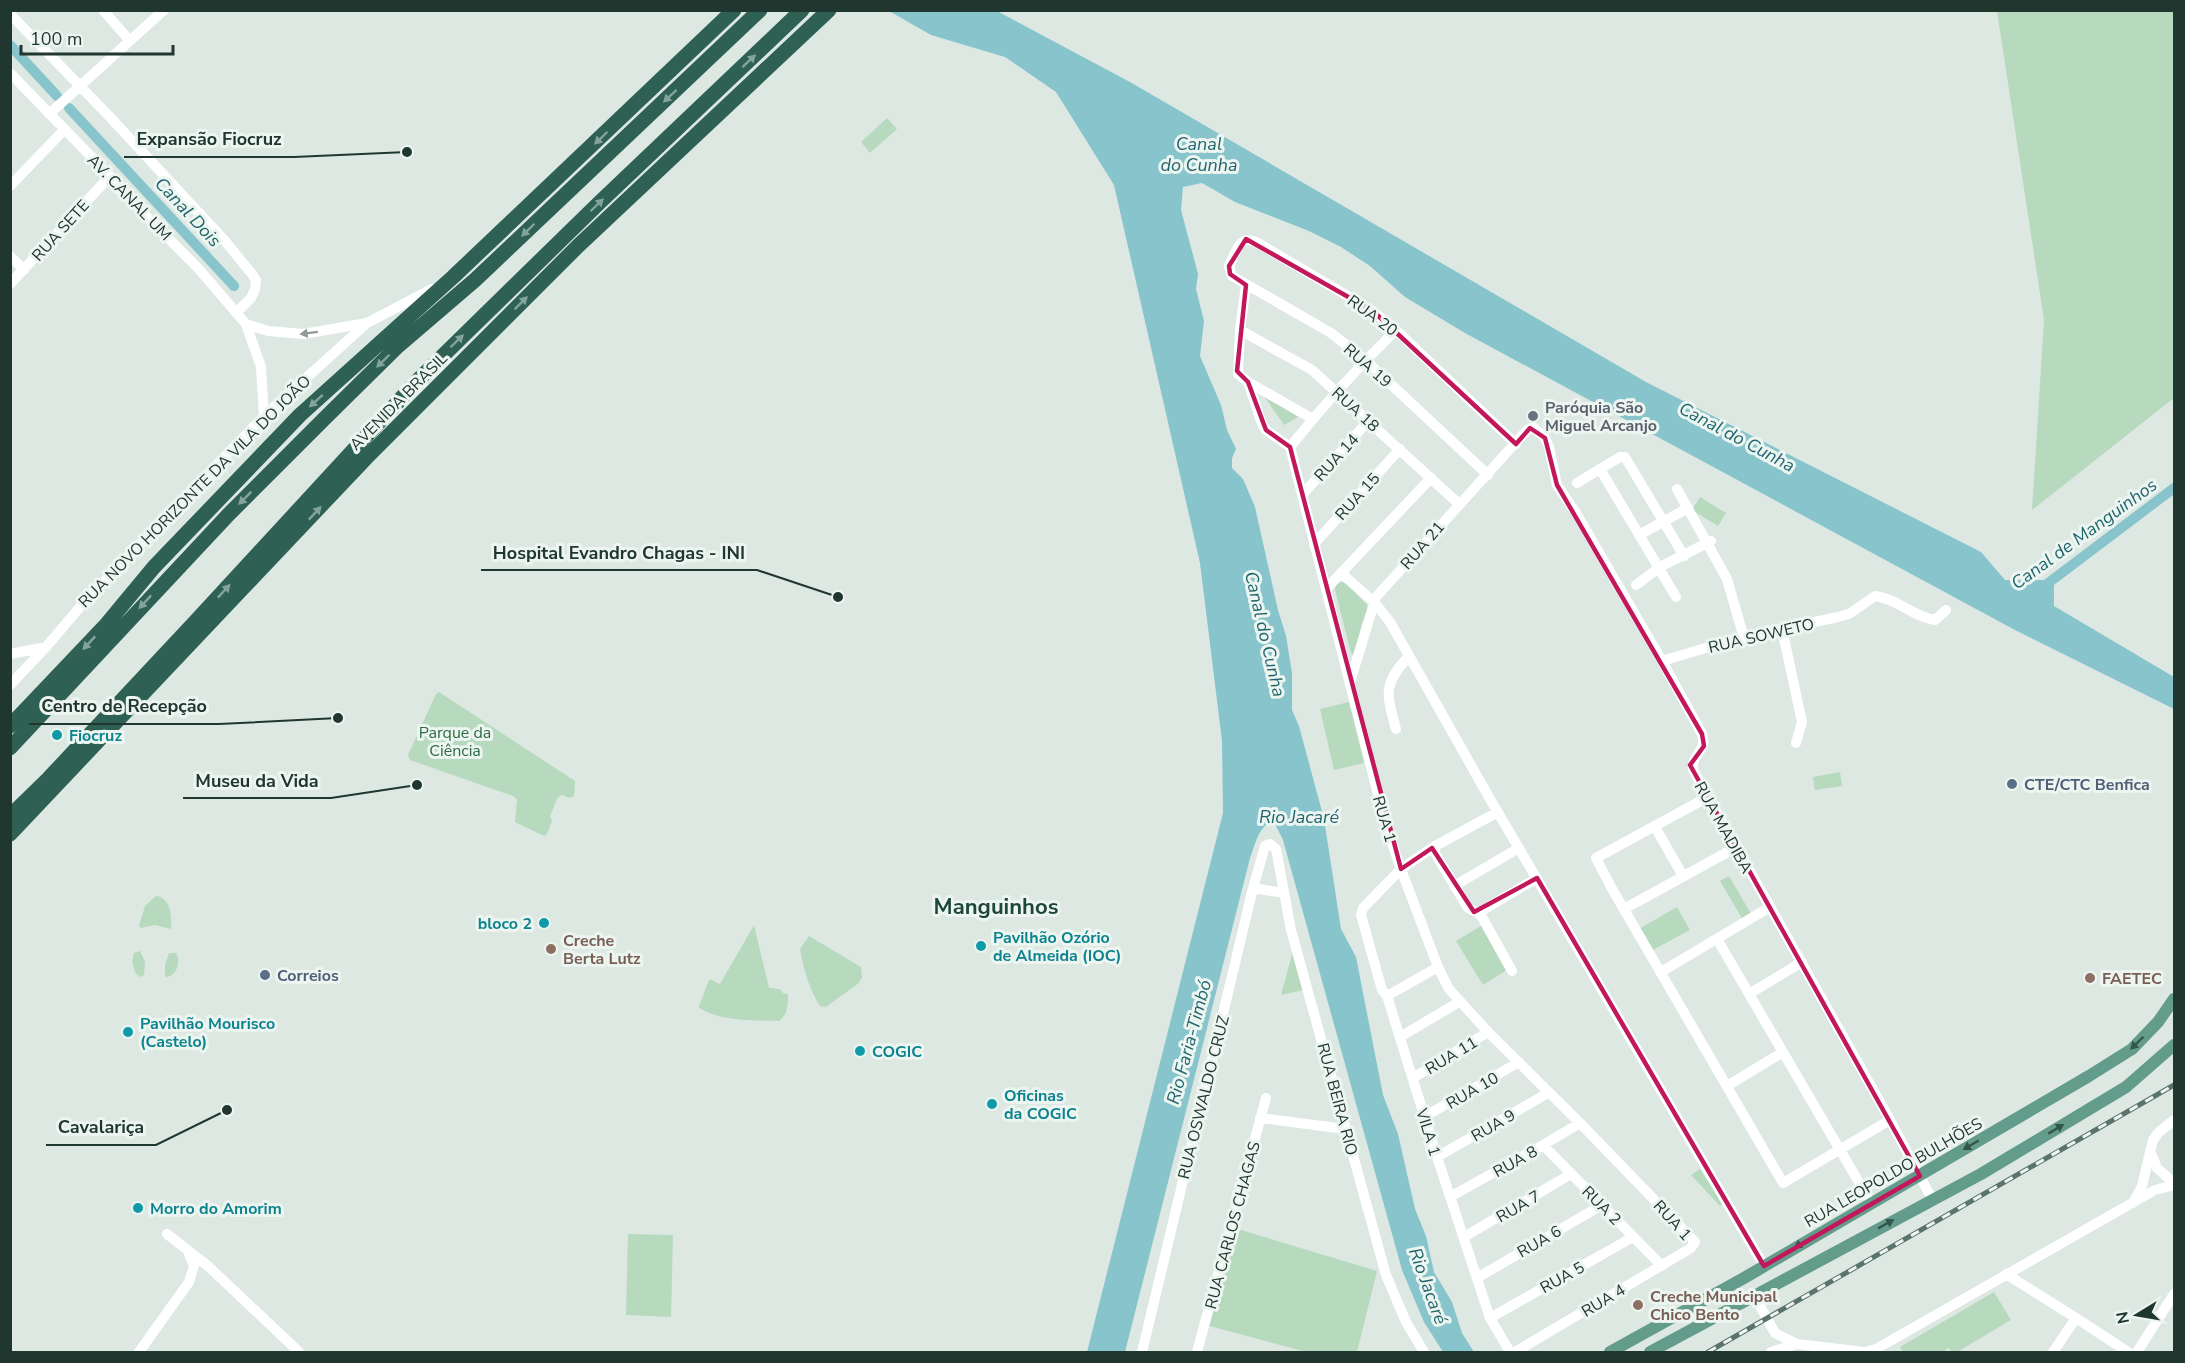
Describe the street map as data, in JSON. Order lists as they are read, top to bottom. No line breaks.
{"streets":{"highway":["AVENIDA BRASIL"],"main road":["RUA LEOPOLDO BULHÕES"],"street":["AV. CANAL UM","RUA SETE","RUA 20","RUA 19","RUA 18","RUA 14","RUA NOVO HORIZONTE DA VILA DO JOÃO","RUA 15","RUA 21","RUA SOWETO","RUA 1","RUA MADIBA","RUA 11","RUA 10","RUA OSWALDO CRUZ","RUA BEIRA RIO","RUA 9","VILA 1","RUA 8","RUA 2","RUA 7","RUA CARLOS CHAGAS","RUA 6","RUA 5","RUA 4"]},"crossings":[["AV. CANAL UM","RUA SETE"],["RUA 20","RUA 19"],["RUA 20","RUA 21"],["RUA 19","RUA 21"],["RUA 18","RUA 14"],["RUA 18","RUA 15"],["RUA 18","RUA 21"],["RUA 14","RUA 1"],["RUA 15","RUA 1"],["RUA 21","RUA 1"],["RUA 21","RUA MADIBA"],["RUA SOWETO","RUA MADIBA"],["RUA 1","RUA 11"],["RUA 1","RUA 10"],["RUA 1","RUA 9"],["RUA 1","VILA 1"],["RUA 1","RUA 8"],["RUA 1","RUA 4"],["RUA MADIBA","RUA LEOPOLDO BULHÕES"],["RUA 11","VILA 1"],["RUA 10","VILA 1"],["RUA OSWALDO CRUZ","RUA BEIRA RIO"],["RUA 9","VILA 1"],["VILA 1","RUA 8"],["VILA 1","RUA 7"],["VILA 1","RUA 6"],["VILA 1","RUA 5"],["RUA 8","RUA 2"],["RUA 2","RUA 7"],["RUA 2","RUA 6"],["RUA 2","RUA 5"],["RUA 2","RUA 4"]],"districts":["Manguinhos"],"water":["Canal do Cunha","Canal Dois","Canal de Manguinhos","Rio Jacaré","Rio Faria-Timbó"],"parks":["Parque da Ciência"],"places":["Expansão Fiocruz","Paróquia São Miguel Arcanjo","Hospital Evandro Chagas - INI","Centro de Recepção","Fiocruz","CTE/CTC Benfica","Museu da Vida","bloco 2","Pavilhão Ozório de Almeida (IOC)","Creche Berta Lutz","Correios","FAETEC","Pavilhão Mourisco (Castelo)","COGIC","Oficinas da COGIC","Cavalariça","Morro do Amorim","Creche Municipal Chico Bento"],"scale_bar":"100 m","north":"left"}
